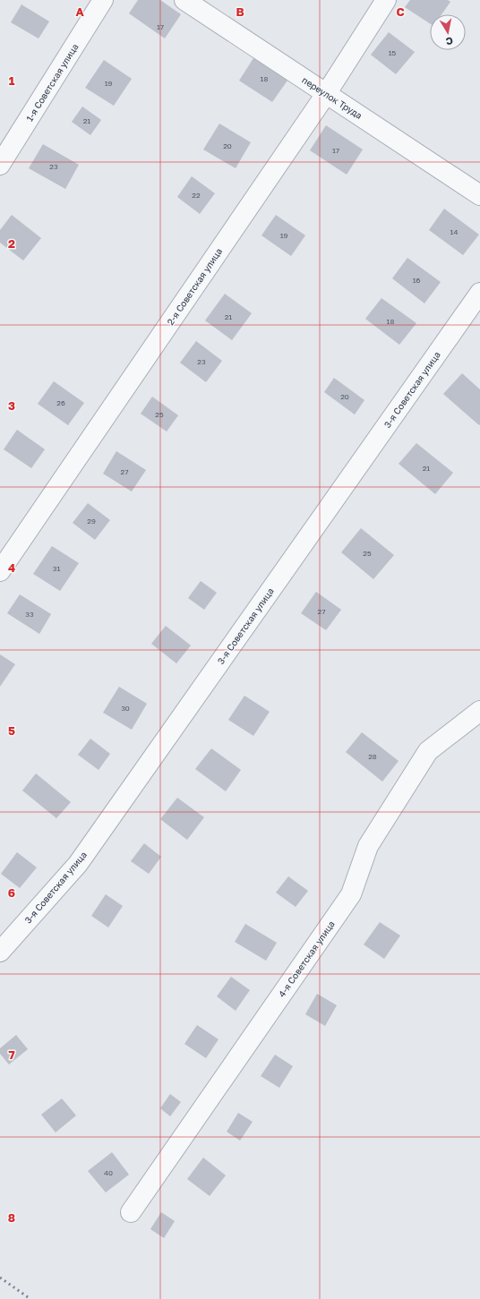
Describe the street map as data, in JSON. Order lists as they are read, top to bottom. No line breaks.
{"streets":{"street":["1-я Советская улица","переулок Труда","2-я Советская улица","3-я Советская улица","4-я Советская улица"]},"crossings":[["переулок Труда","2-я Советская улица"]],"house_numbers":["17","15","18","19","21","20","17","23","22","14","19","16","21","18","23","20","26","25","21","27","29","25","31","27","33","30","28","40"],"north":"bottom","grid":{"columns":["A","B","C"],"rows":["1","2","3","4","5","6","7","8"]}}
